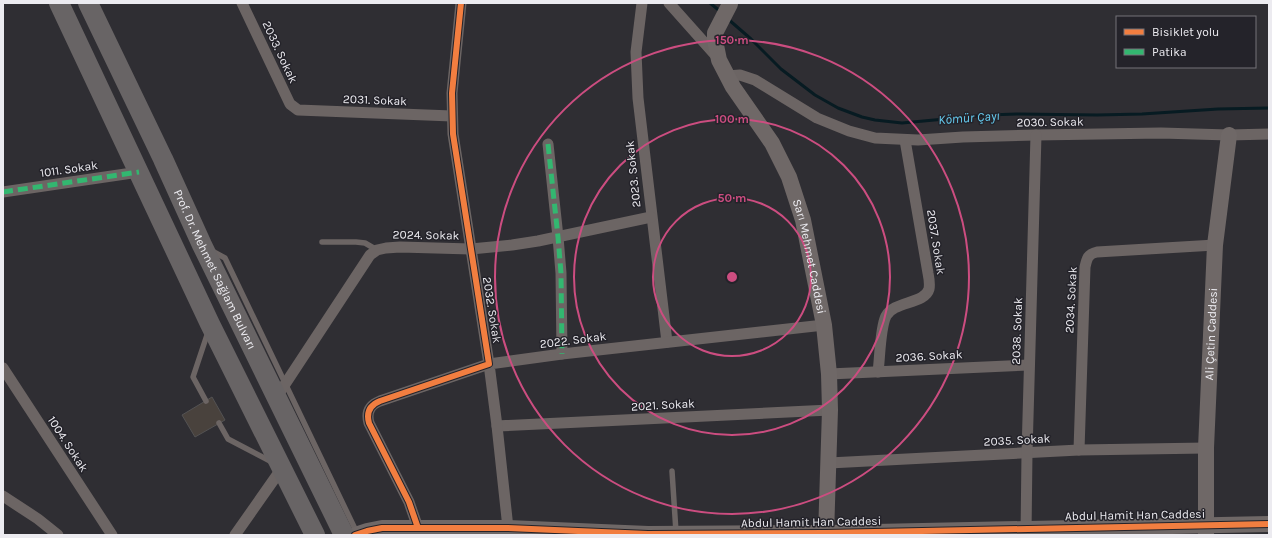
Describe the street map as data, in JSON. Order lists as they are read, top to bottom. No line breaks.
{"streets":{"highway":["Prof. Dr. Mehmet Sağlam Bulvarı"],"street":["2033. Sokak","2031. Sokak","2030. Sokak","1011. Sokak","2023. Sokak","2024. Sokak","2037. Sokak","Sarı Mehmet Caddesi","2034. Sokak","2032. Sokak","2038. Sokak","Ali Çetin Caddesi","2022. Sokak","2036. Sokak","2021. Sokak","2035. Sokak","1004. Sokak","Abdul Hamit Han Caddesi"]},"crossings":[["2033. Sokak","2031. Sokak"],["2031. Sokak","2032. Sokak"],["2030. Sokak","2037. Sokak"],["2030. Sokak","Sarı Mehmet Caddesi"],["2030. Sokak","2038. Sokak"],["2030. Sokak","Ali Çetin Caddesi"],["2023. Sokak","2024. Sokak"],["2023. Sokak","2022. Sokak"],["2024. Sokak","Prof. Dr. Mehmet Sağlam Bulvarı"],["2024. Sokak","2032. Sokak"],["2037. Sokak","2036. Sokak"],["Sarı Mehmet Caddesi","2022. Sokak"],["Sarı Mehmet Caddesi","2036. Sokak"],["Sarı Mehmet Caddesi","2021. Sokak"],["Sarı Mehmet Caddesi","2035. Sokak"],["Sarı Mehmet Caddesi","Abdul Hamit Han Caddesi"],["Prof. Dr. Mehmet Sağlam Bulvarı","Abdul Hamit Han Caddesi"],["2034. Sokak","Ali Çetin Caddesi"],["2034. Sokak","2035. Sokak"],["2032. Sokak","2022. Sokak"],["2038. Sokak","2036. Sokak"],["2038. Sokak","2035. Sokak"],["2038. Sokak","Abdul Hamit Han Caddesi"],["Ali Çetin Caddesi","2035. Sokak"],["Ali Çetin Caddesi","Abdul Hamit Han Caddesi"]],"water":["Kömür Çayı"],"legend":["Bisiklet yolu","Patika"],"rings":["150 m","100 m","50 m"]}
